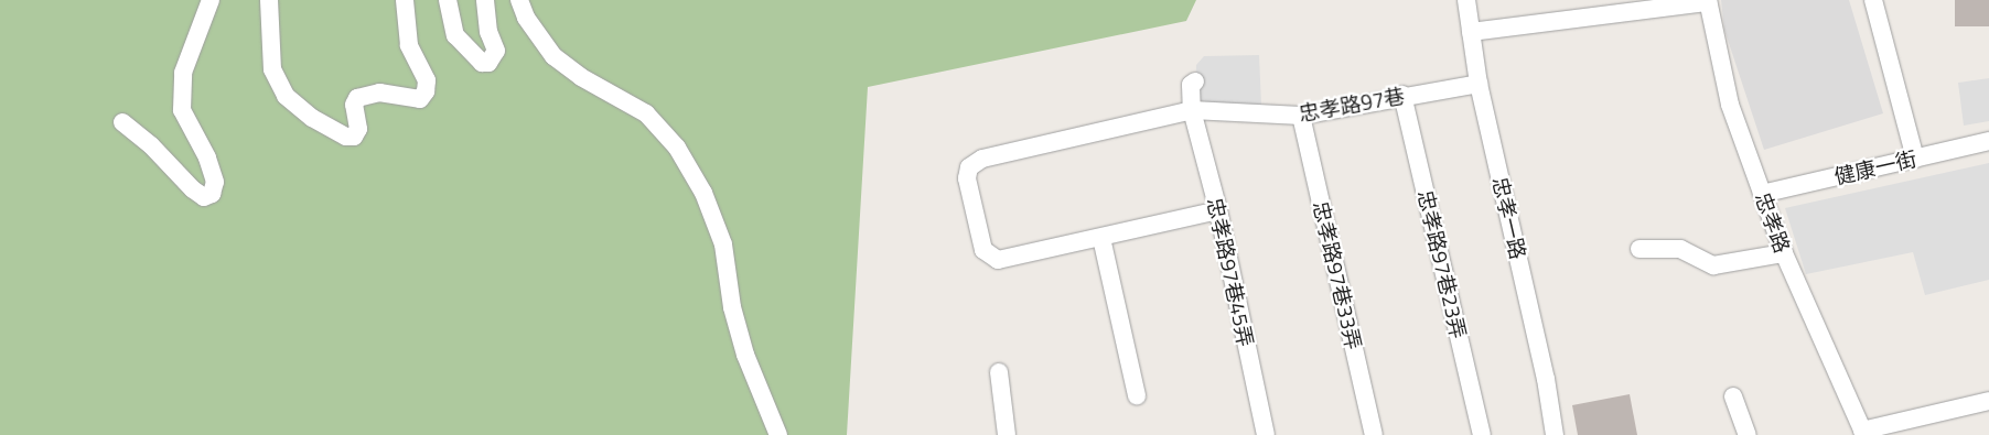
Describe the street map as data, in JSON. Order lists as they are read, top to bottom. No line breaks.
{"streets":{"street":["忠孝路97巷","健康一街","忠孝一路","忠孝路","忠孝路97巷23弄","忠孝路97巷45弄","忠孝路97巷33弄"]},"crossings":[["忠孝路97巷","忠孝一路"],["忠孝路97巷","忠孝路97巷23弄"],["忠孝路97巷","忠孝路97巷45弄"],["忠孝路97巷","忠孝路97巷33弄"],["健康一街","忠孝路"]]}
